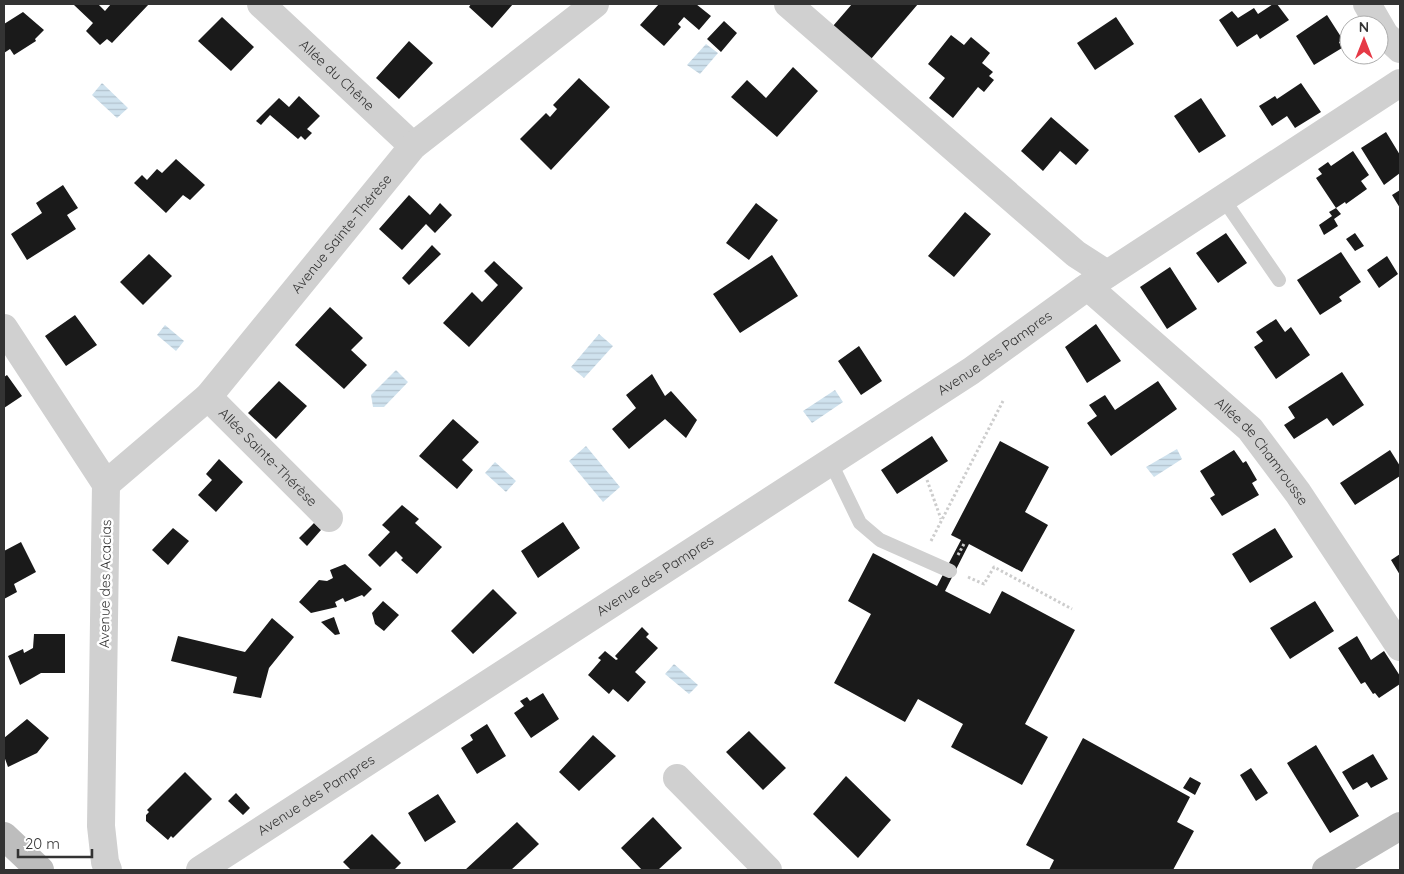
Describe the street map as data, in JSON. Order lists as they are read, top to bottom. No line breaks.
{"streets":{"street":["Allée du Chêne","Avenue Sainte-Thérèse","Avenue des Pampres","Allée de Chamrousse","Allée Sainte-Thérèse","Avenue des Acacias"]},"crossings":[["Allée du Chêne","Avenue Sainte-Thérèse"],["Avenue Sainte-Thérèse","Allée Sainte-Thérèse"],["Avenue Sainte-Thérèse","Avenue des Acacias"],["Avenue des Pampres","Allée de Chamrousse"]],"scale_bar":"20 m","north":"top"}
